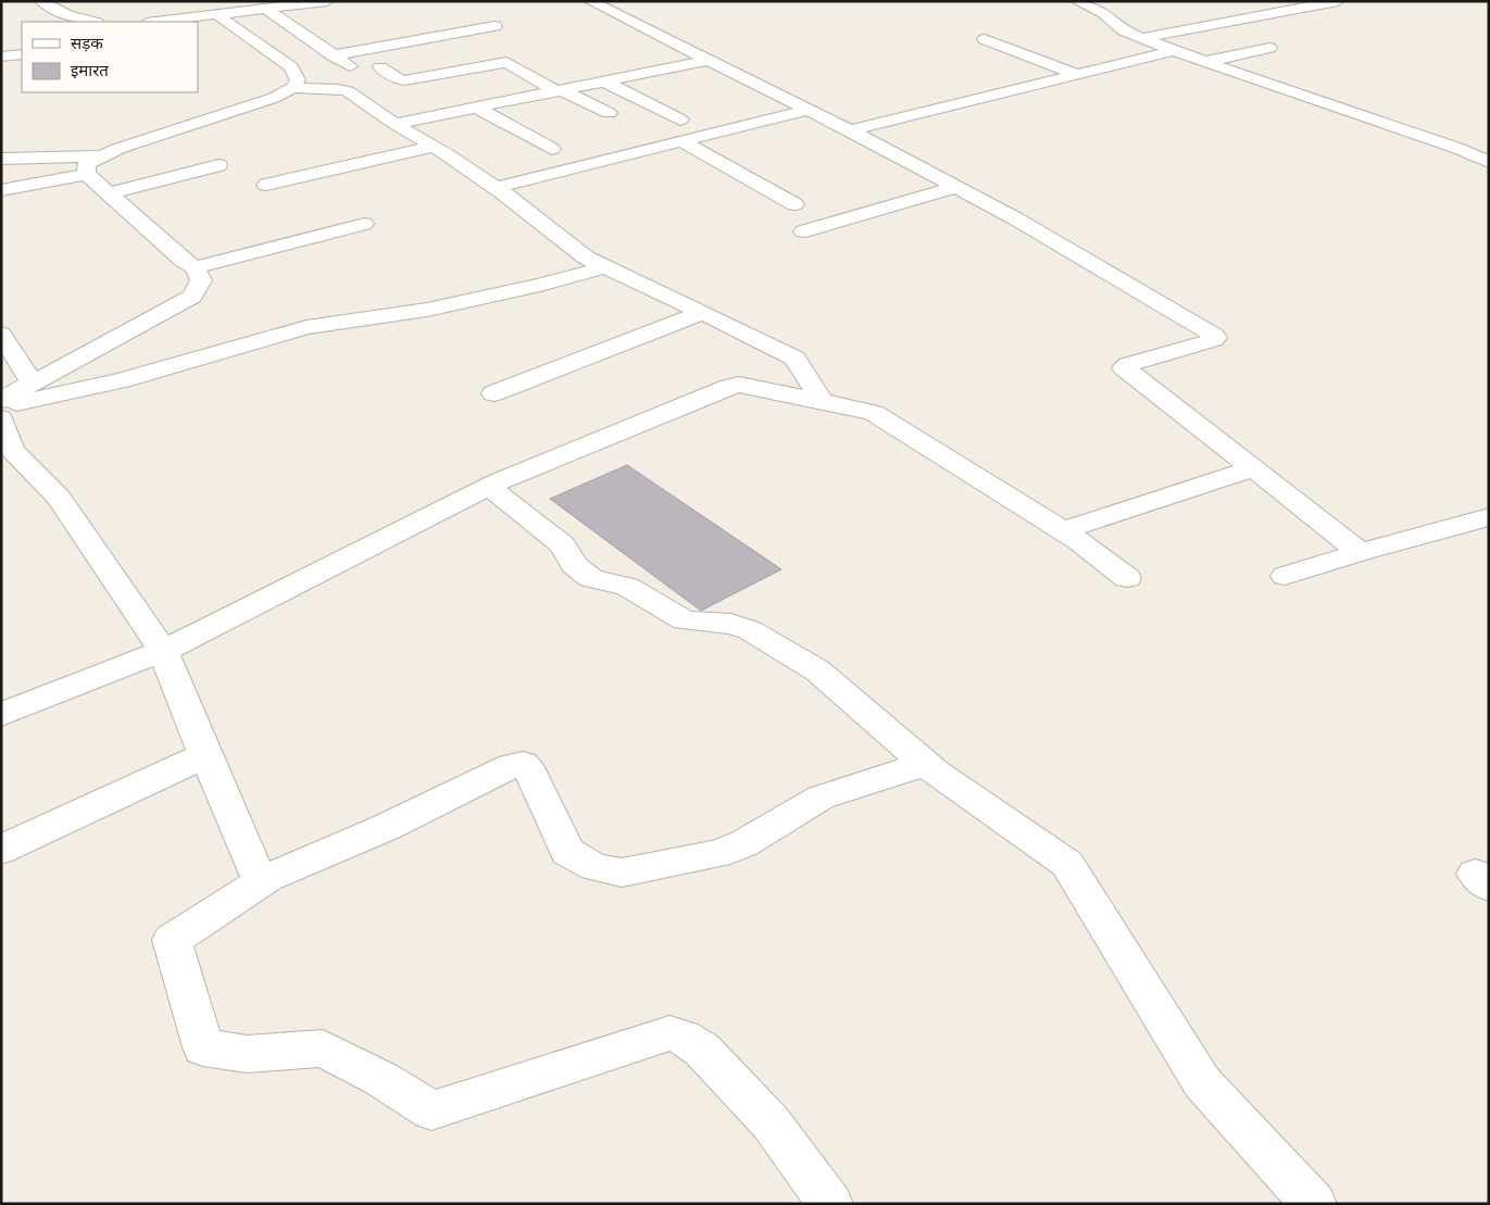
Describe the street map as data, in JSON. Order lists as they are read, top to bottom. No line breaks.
{"legend":["सड़क","इमारत"]}
